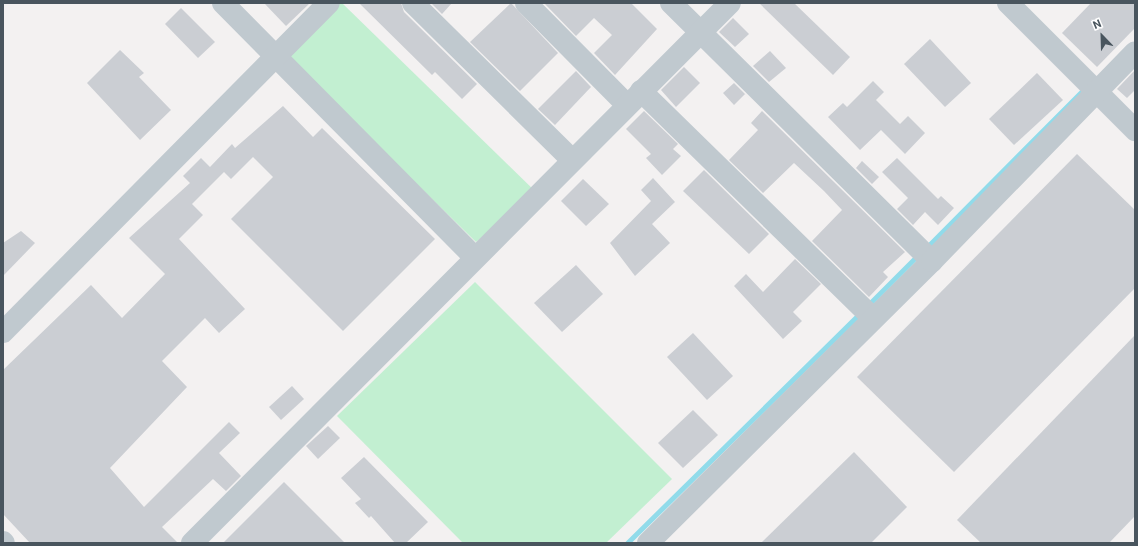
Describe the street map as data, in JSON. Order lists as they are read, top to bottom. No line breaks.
{"north":"top left"}
